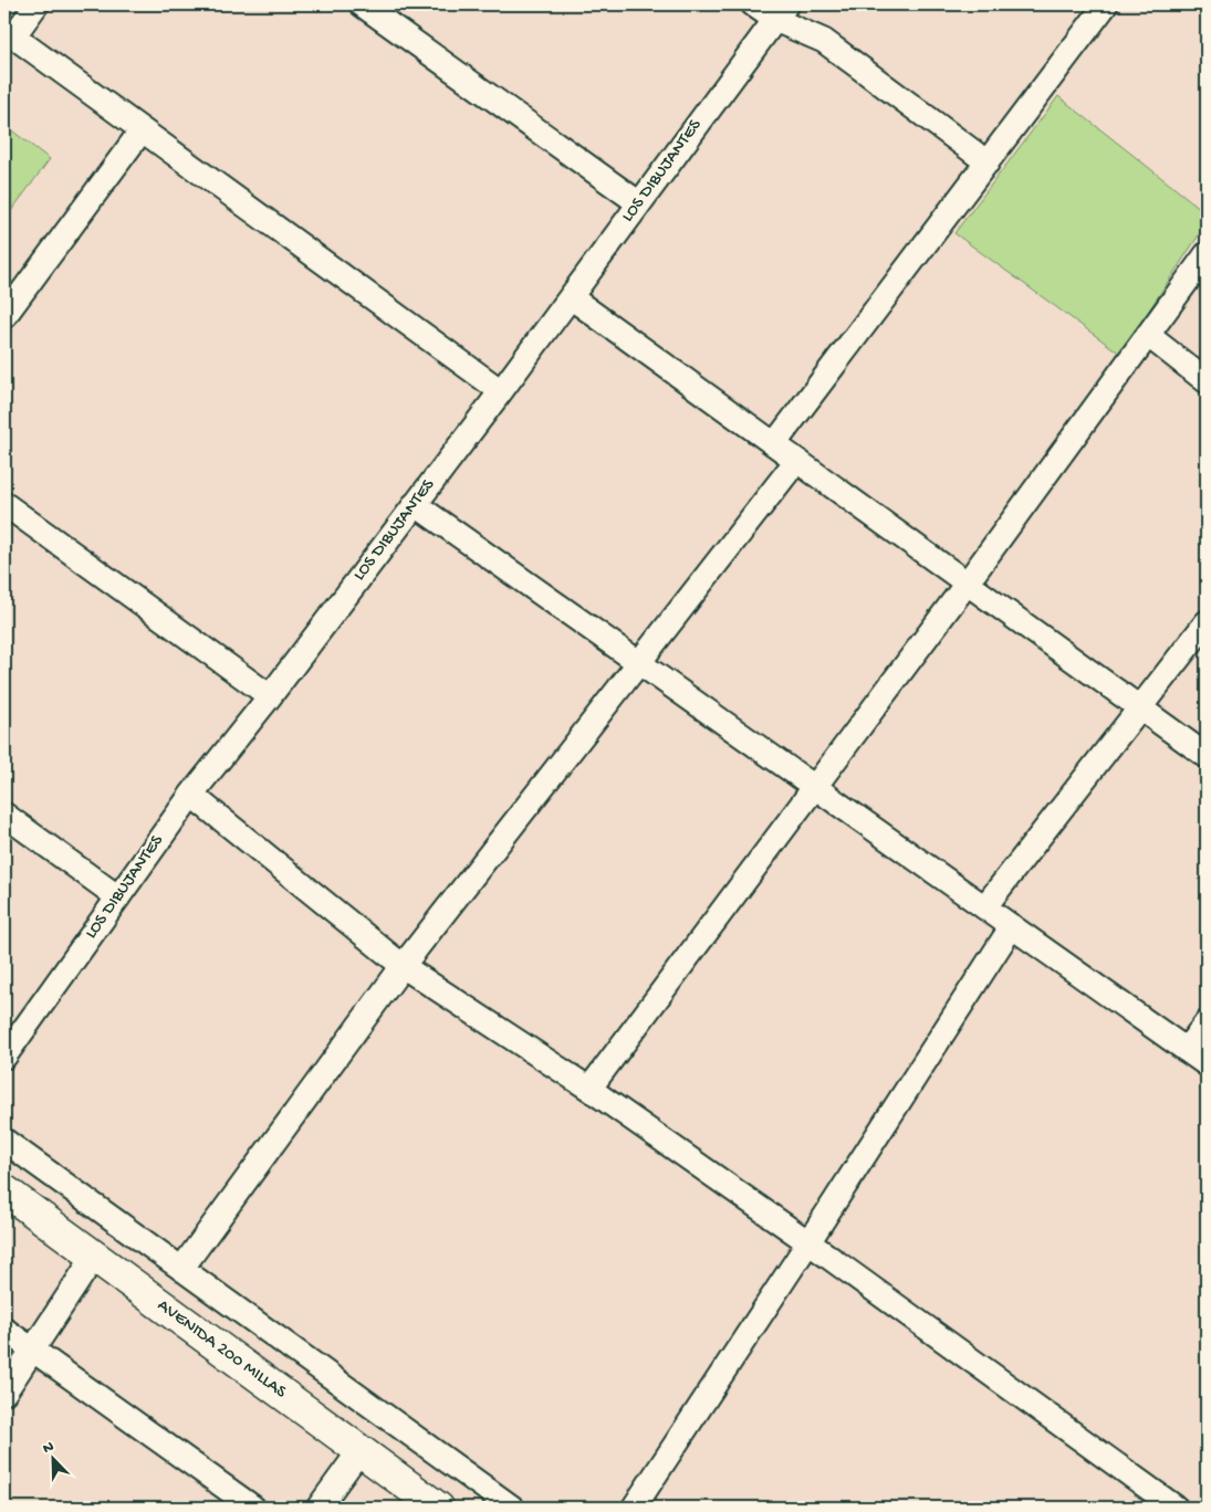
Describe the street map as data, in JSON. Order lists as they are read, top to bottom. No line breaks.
{"streets":{"main road":["AVENIDA 200 MILLAS"],"street":["LOS DIBUJANTES"]},"north":"top left"}
